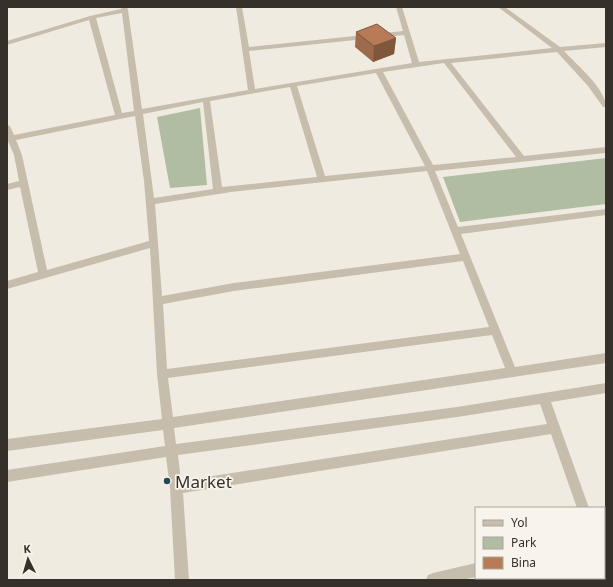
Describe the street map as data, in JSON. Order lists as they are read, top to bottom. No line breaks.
{"places":["Market"],"legend":["Yol","Park","Bina"],"north":"top"}
